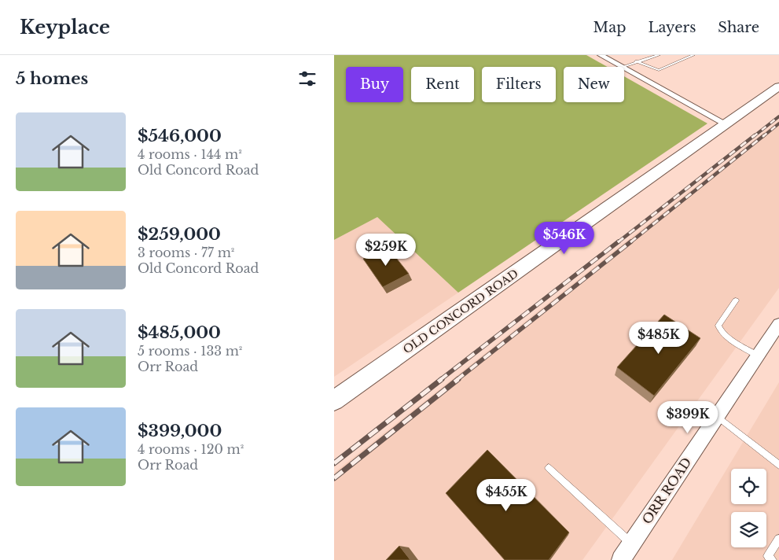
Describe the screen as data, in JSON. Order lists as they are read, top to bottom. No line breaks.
{"streets":{"street":["OLD CONCORD ROAD","ORR ROAD"]},"page":{"header":"Keyplace","nav":["Map","Layers","Share"],"heading":"5 homes","chip":["Buy","Rent","Filters","New"],"list":[{"name":"$546,000","note":"4 rooms · 144 m² · Old Concord Road"},{"name":"$259,000","note":"3 rooms · 77 m² · Old Concord Road"},{"name":"$485,000","note":"5 rooms · 133 m² · Orr Road"},{"name":"$399,000","note":"4 rooms · 120 m² · Orr Road"}],"price":["$546K","$259K","$485K","$399K","$455K"]}}
